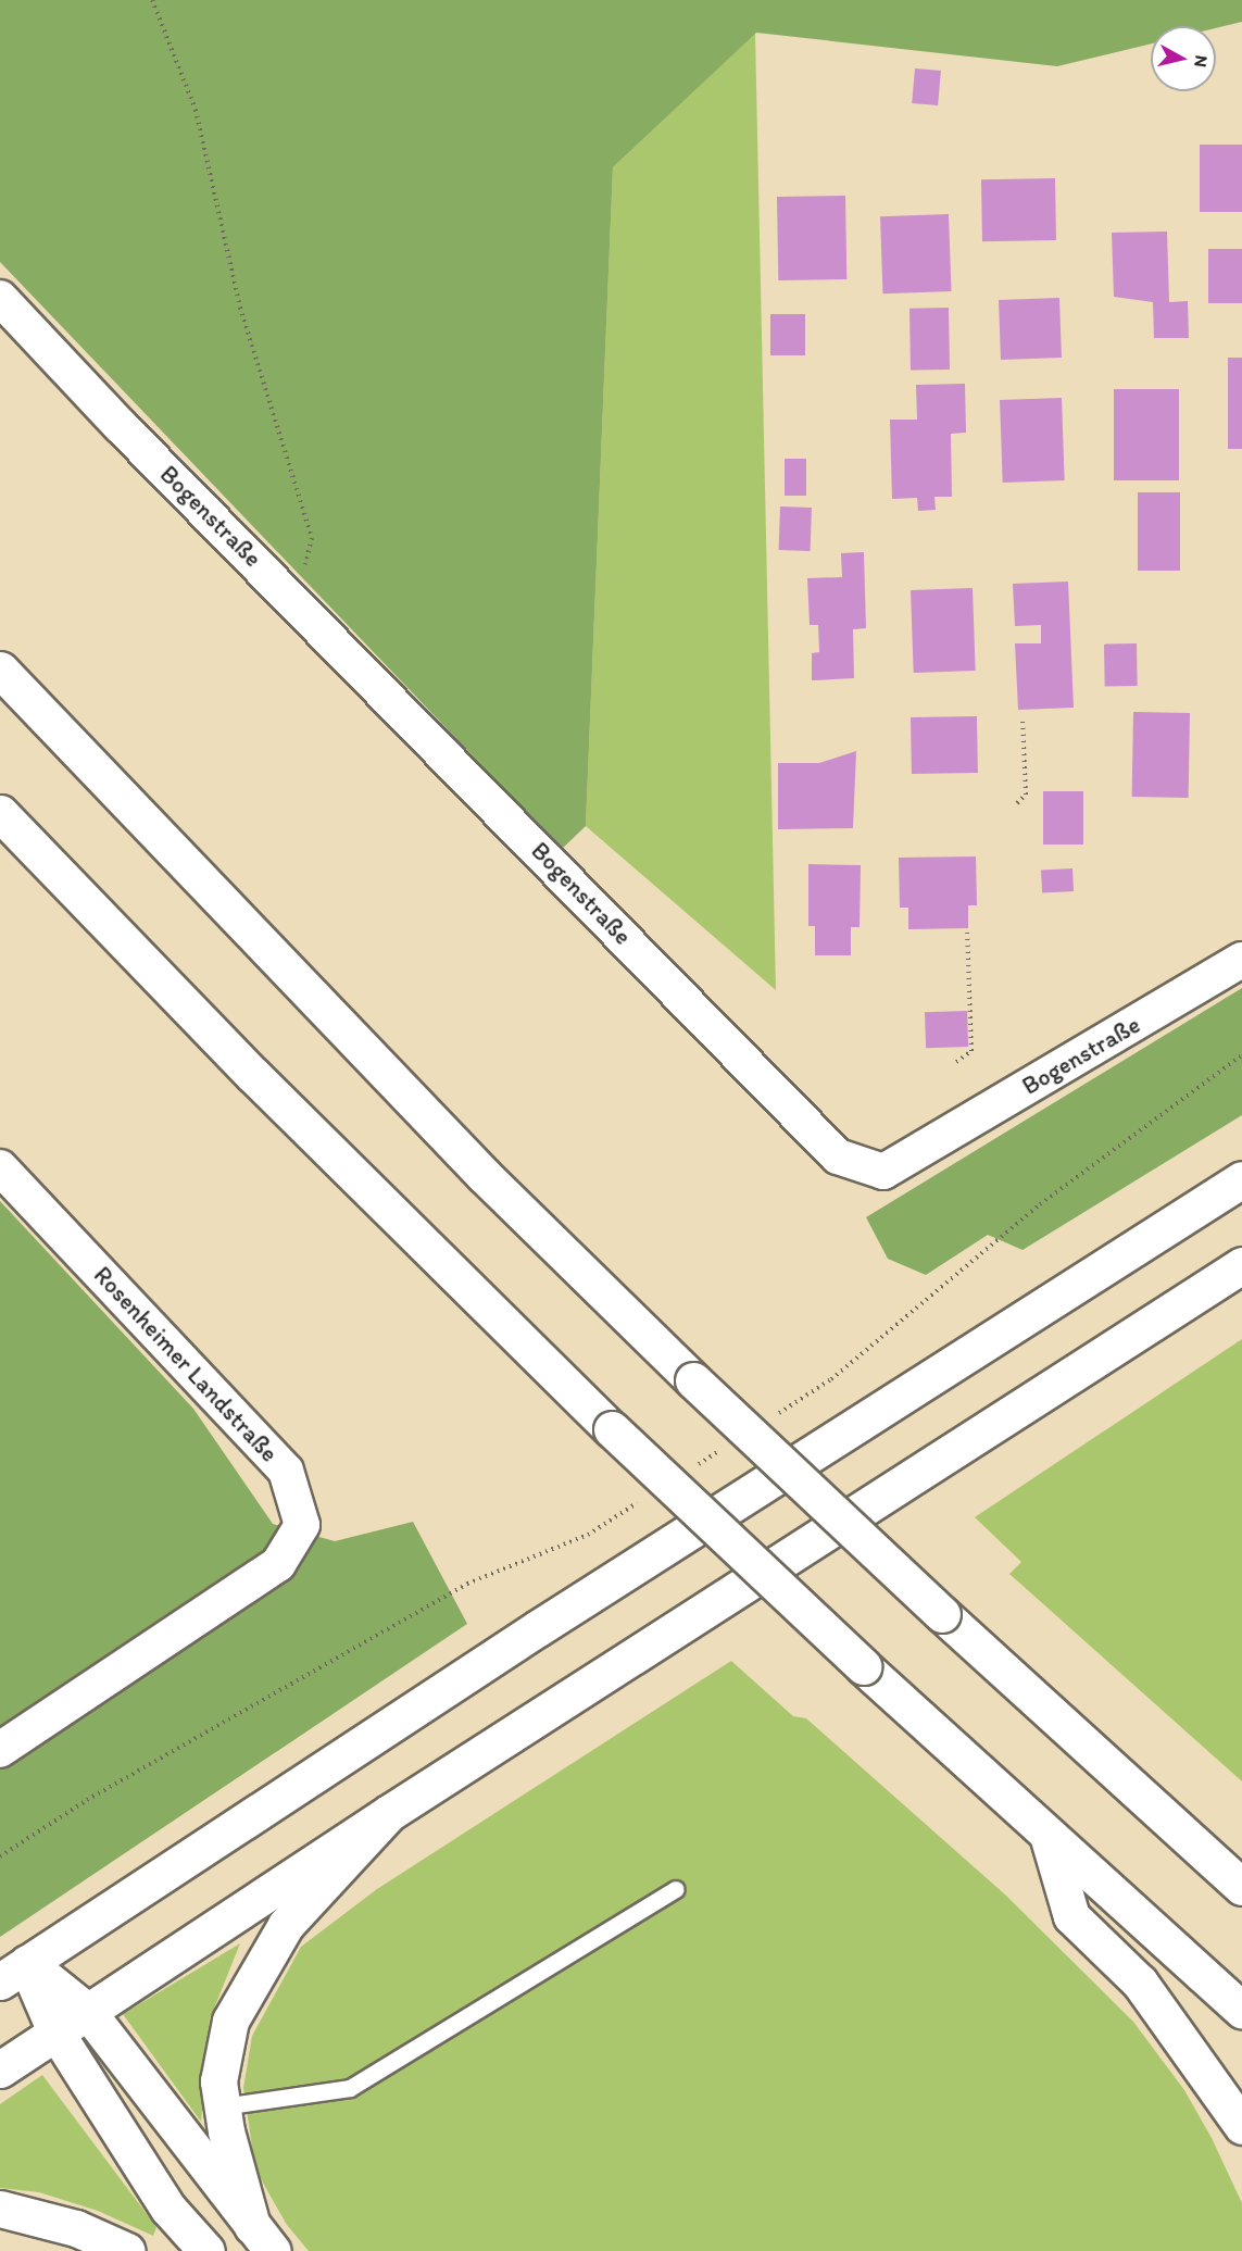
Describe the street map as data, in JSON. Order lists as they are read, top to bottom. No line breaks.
{"streets":{"street":["Bogenstraße","Rosenheimer Landstraße"]},"north":"right"}
